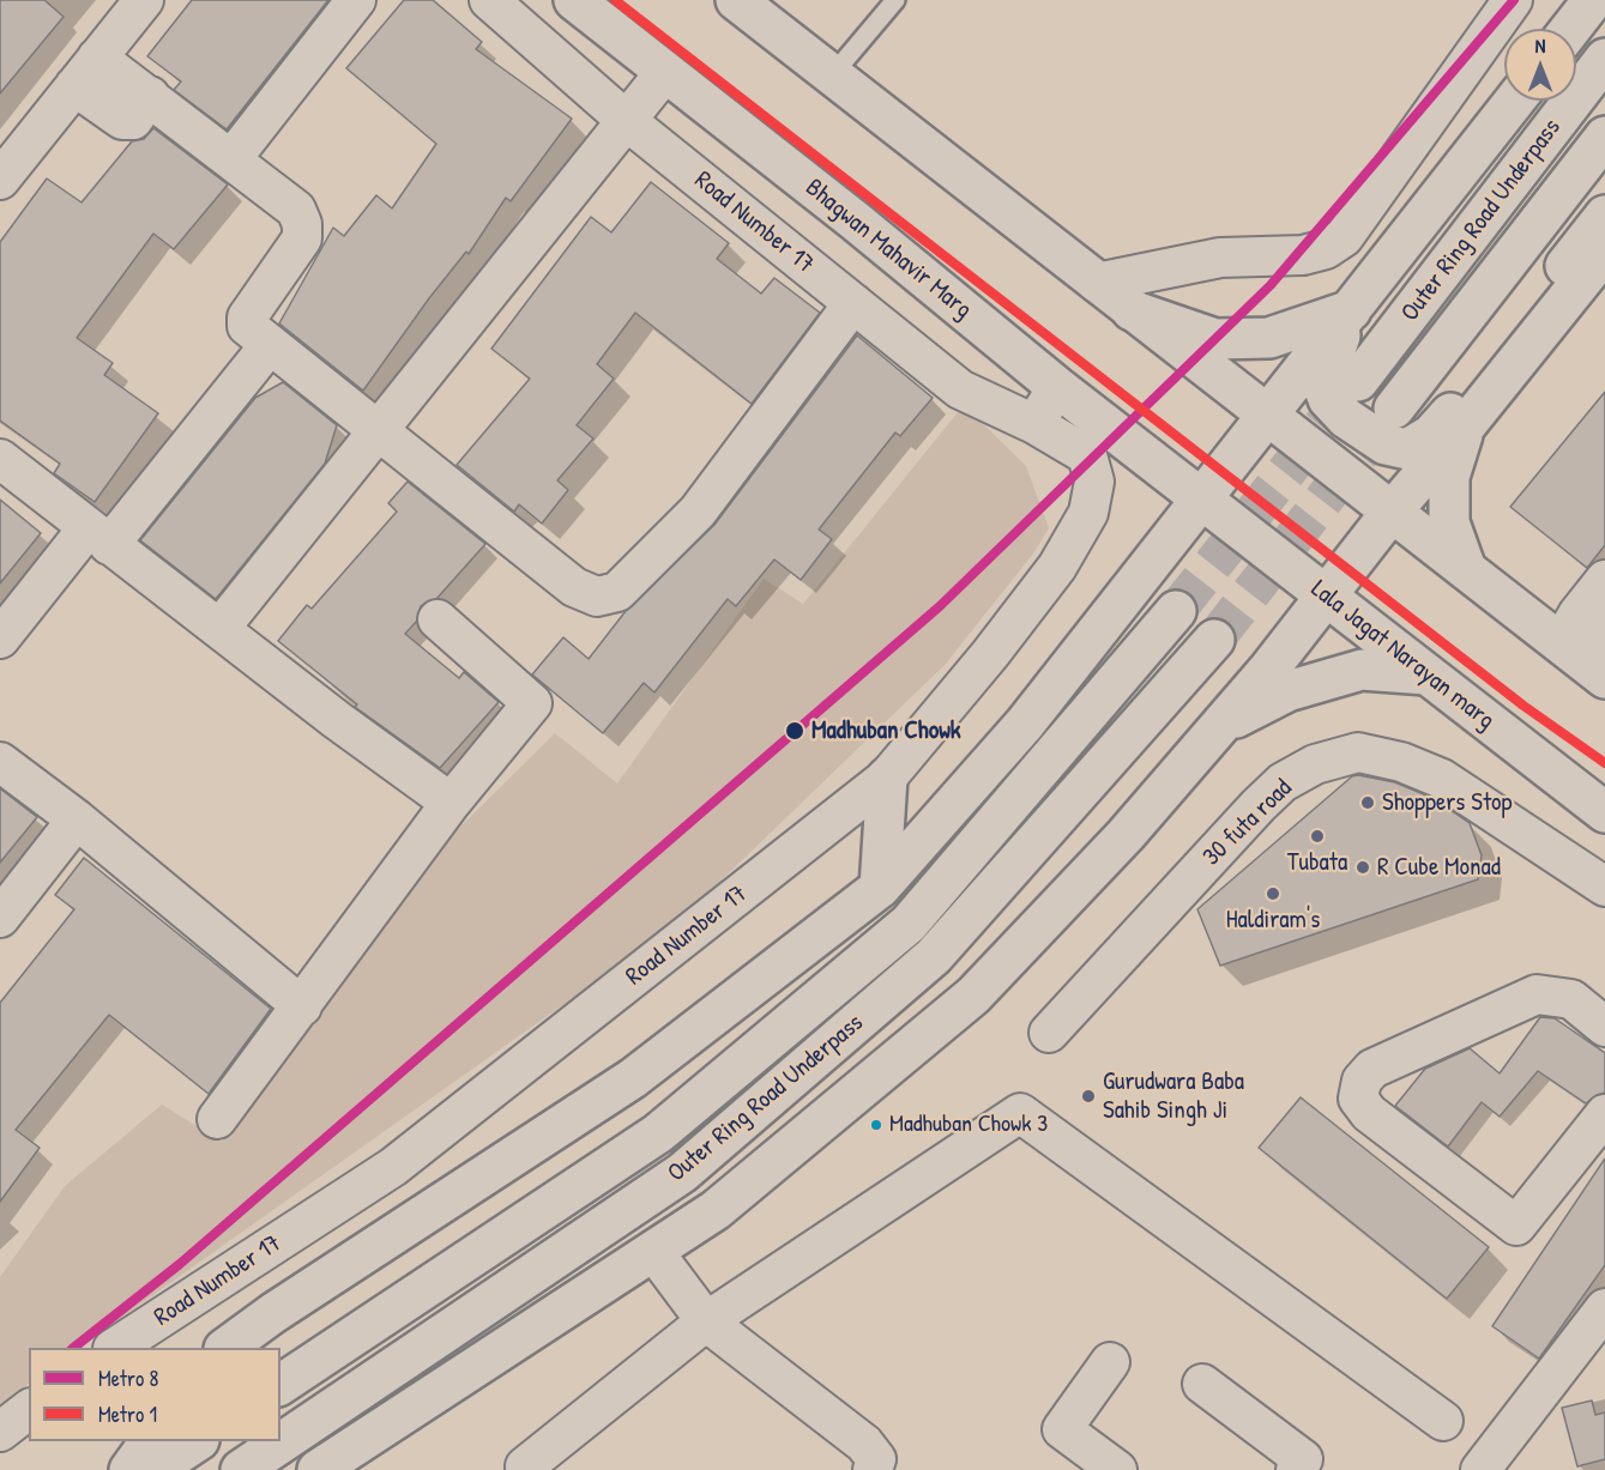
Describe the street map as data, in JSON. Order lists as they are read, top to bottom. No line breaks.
{"streets":{"main road":["Outer Ring Road Underpass","Bhagwan Mahavir Marg","Lala Jagat Narayan marg"],"street":["Road Number 17","30 futa road"]},"crossings":[["Bhagwan Mahavir Marg","Lala Jagat Narayan marg"]],"places":["Madhuban Chowk","Shoppers Stop","Tubata","R Cube Monad","Haldiram's","Gurudwara Baba Sahib Singh Ji","Madhuban Chowk 3"],"lines":["metro line 8","metro line 1"],"legend":["Metro 8","Metro 1"],"north":"top"}
